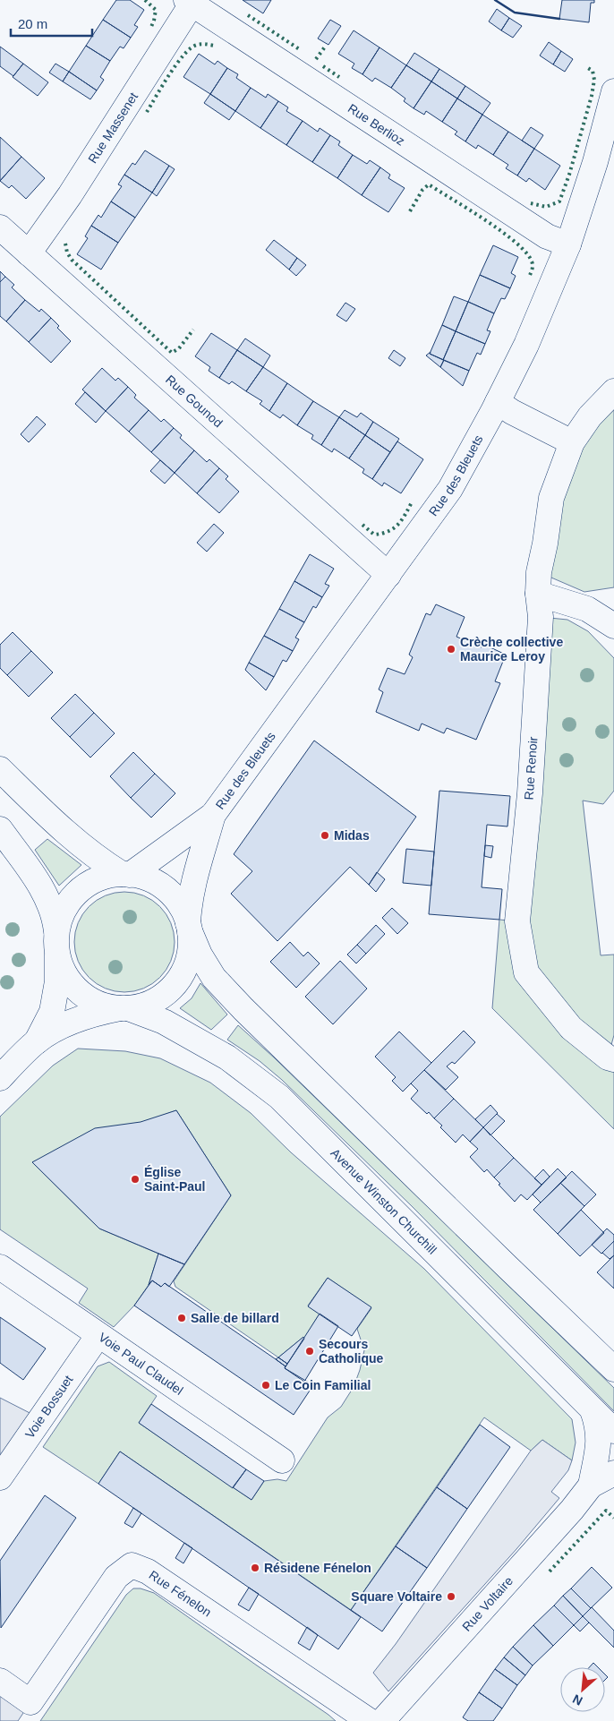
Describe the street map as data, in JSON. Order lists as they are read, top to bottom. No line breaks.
{"streets":{"street":["Rue Berlioz","Rue Massenet","Rue Gounod","Rue des Bleuets","Rue Renoir","Avenue Winston Churchill","Voie Paul Claudel","Voie Bossuet","Rue Fénelon","Rue Voltaire"]},"crossings":[["Rue Berlioz","Rue Massenet"],["Rue Berlioz","Rue des Bleuets"],["Rue Massenet","Rue Gounod"],["Rue Gounod","Rue des Bleuets"],["Rue des Bleuets","Avenue Winston Churchill"],["Avenue Winston Churchill","Rue Voltaire"],["Voie Paul Claudel","Voie Bossuet"]],"places":["Crèche collective Maurice Leroy","Midas","Église Saint-Paul","Salle de billard","Secours Catholique","Le Coin Familial","Résidene Fénelon","Square Voltaire"],"scale_bar":"20 m","north":"bottom left"}
